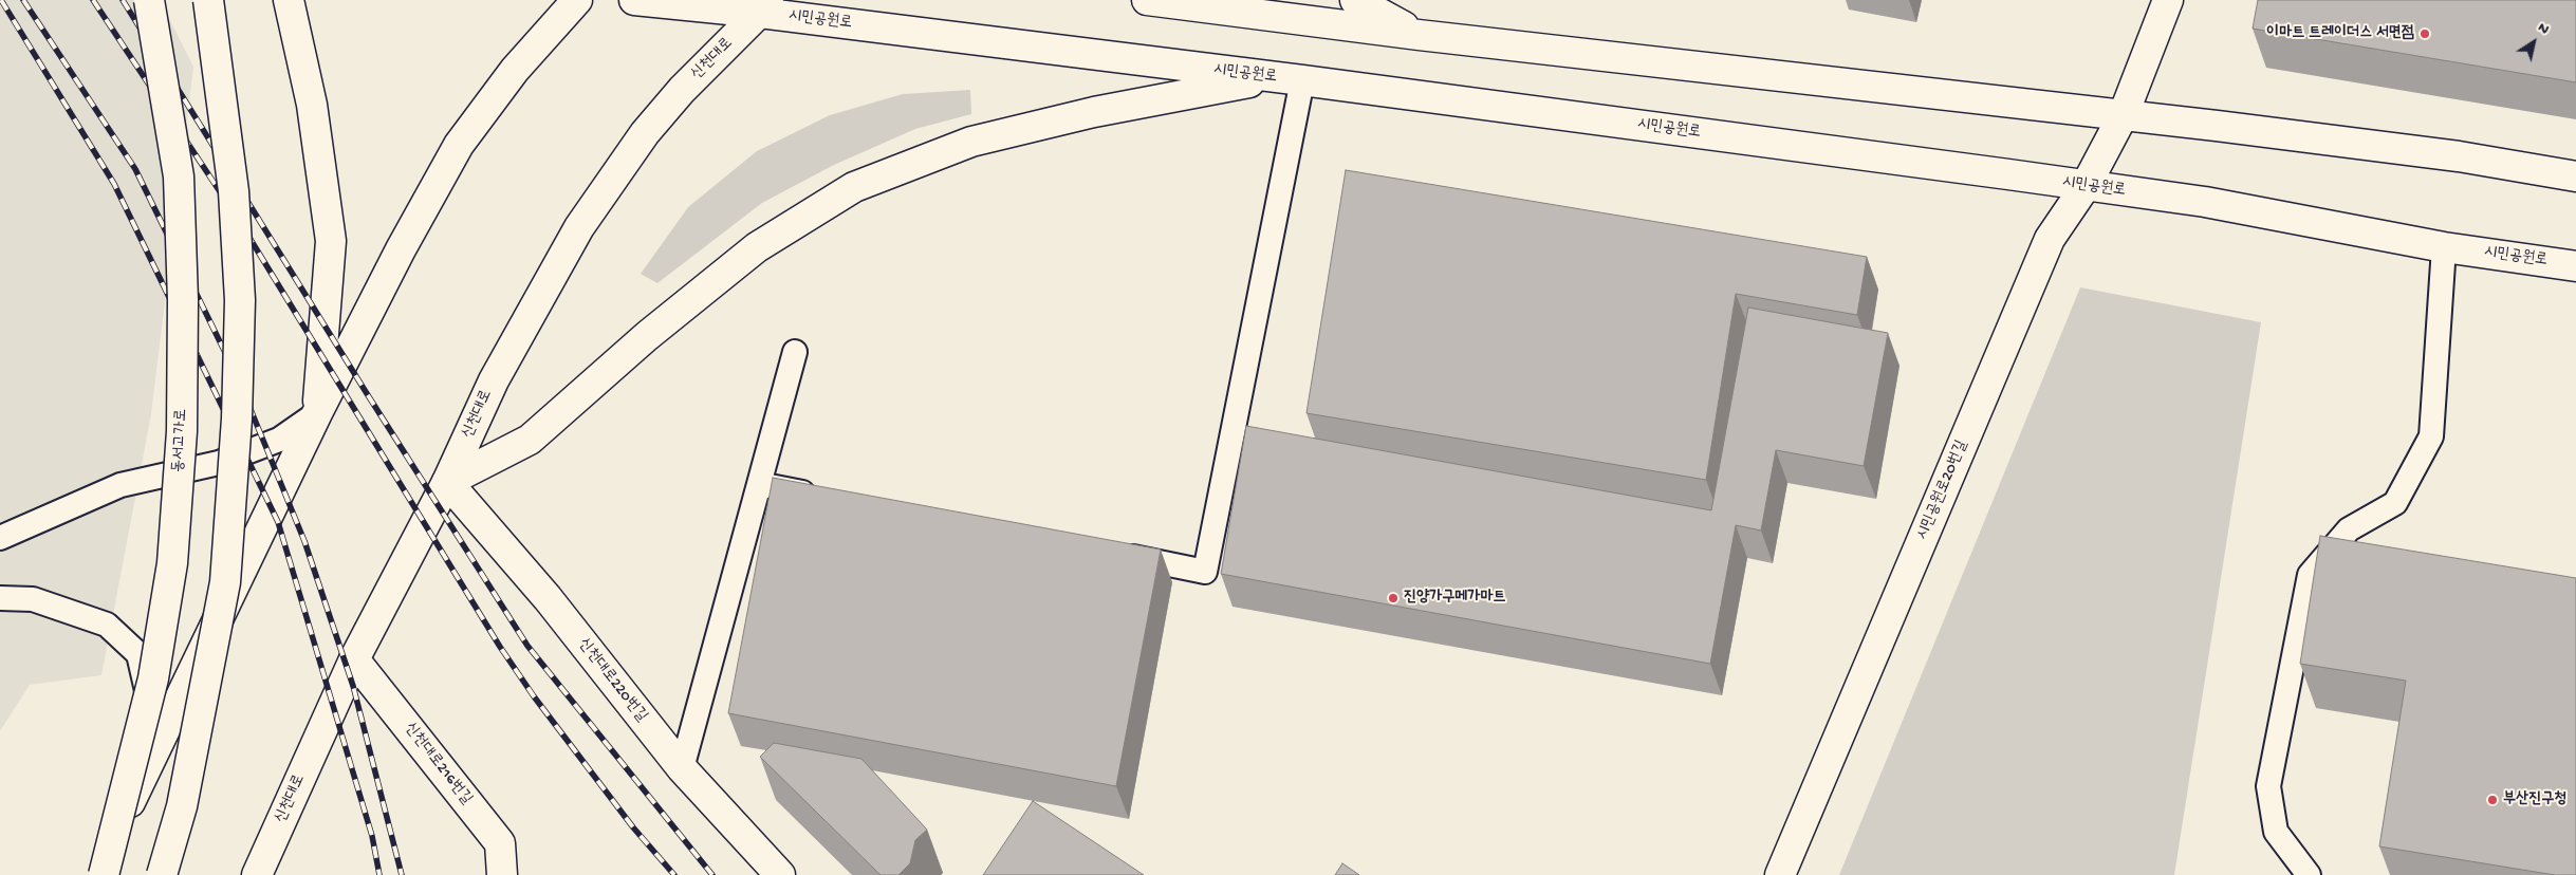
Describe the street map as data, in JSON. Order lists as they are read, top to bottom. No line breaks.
{"streets":{"main road":["시민공원로","신천대로","동서고가로","시민공원로20번길","신천대로220번길","신천대로216번길"]},"crossings":[["시민공원로","신천대로"],["시민공원로","시민공원로20번길"],["신천대로","신천대로220번길"],["신천대로","신천대로216번길"]],"places":["이마트 트레이더스 서면점","진양가구메가마트","부산진구청"],"north":"top right"}
